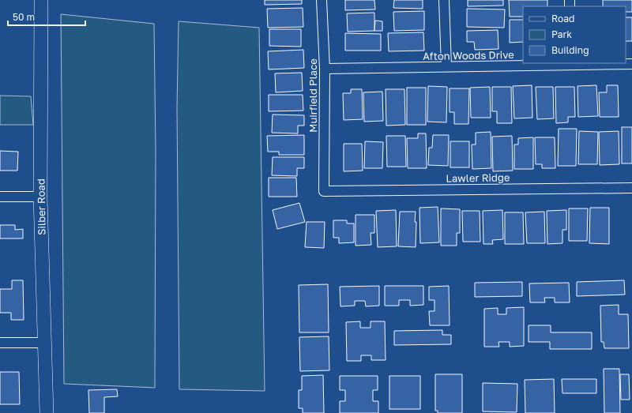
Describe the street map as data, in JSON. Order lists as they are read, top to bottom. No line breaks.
{"streets":{"street":["Afton Woods Drive","Muirfield Place","Lawler Ridge","Silber Road"]},"crossings":[["Afton Woods Drive","Muirfield Place"],["Muirfield Place","Lawler Ridge"]],"legend":["Road","Park","Building"],"scale_bar":"50 m"}
